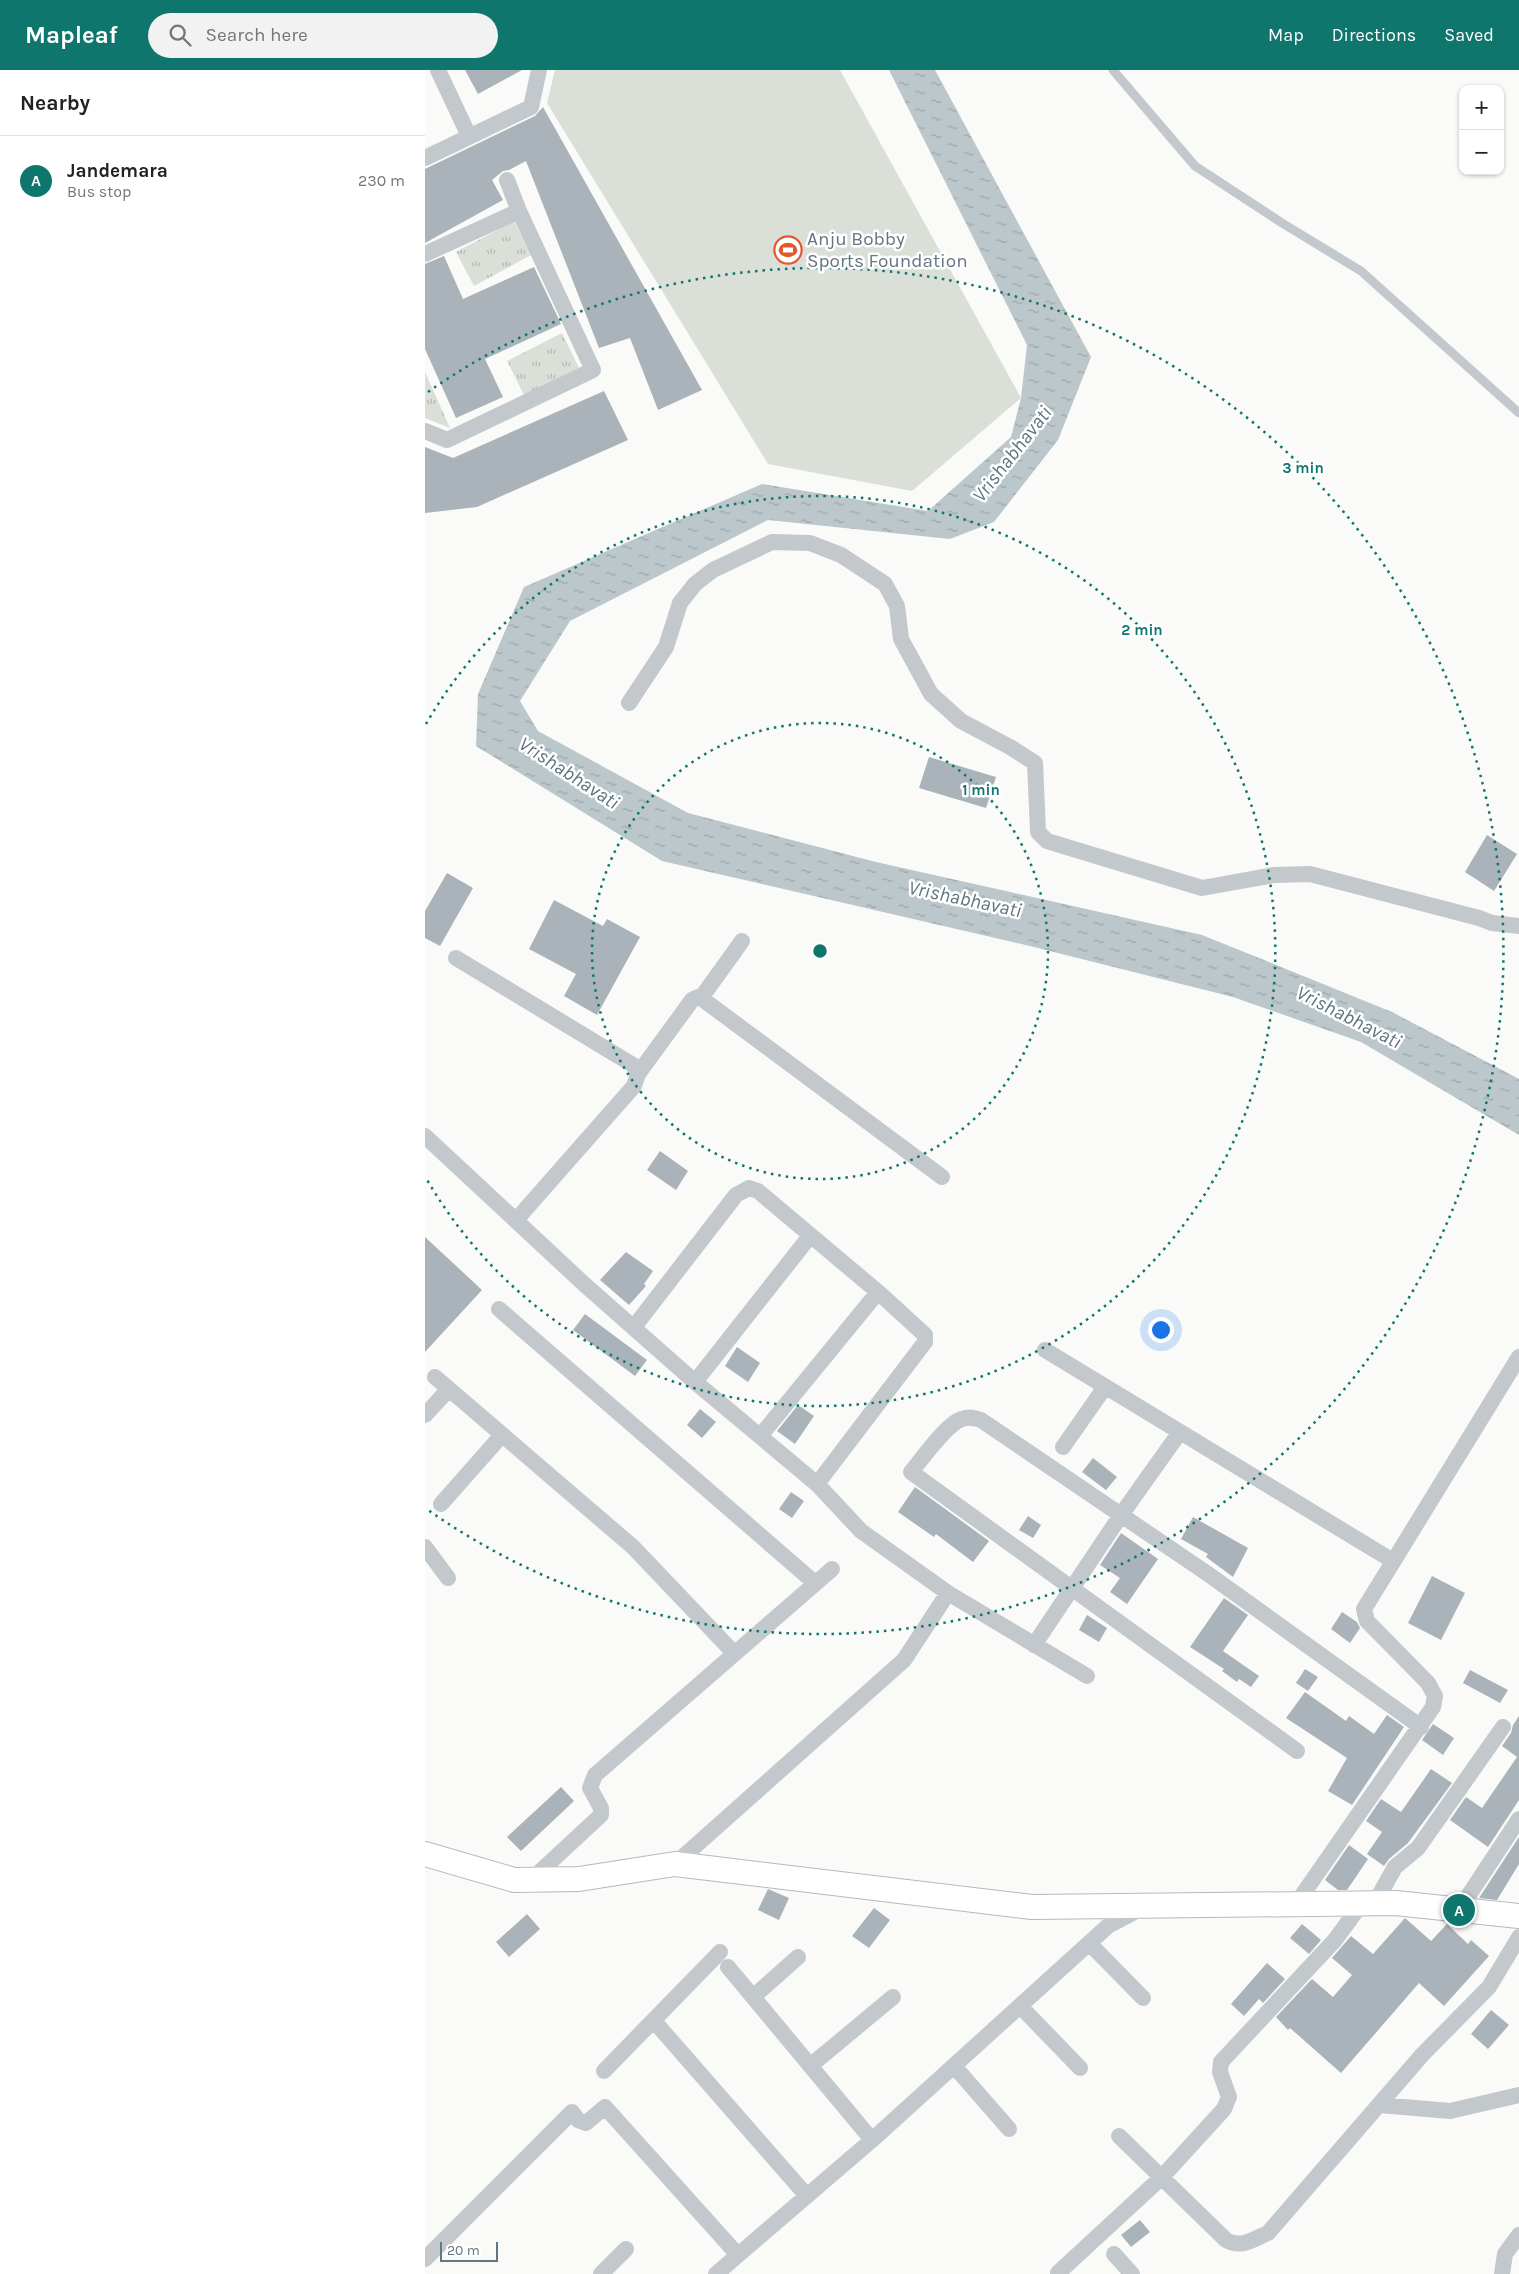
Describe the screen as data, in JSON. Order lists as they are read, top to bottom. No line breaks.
{"water":["Vrishabhavati"],"places":{"sports":["Anju Bobby Sports Foundation"]},"scale_bar":"20 m","page":{"header":"Mapleaf","search":"Search here","nav":["Map","Directions","Saved"],"heading":"Nearby","map_buttons":["+","−"],"list":[{"mark":"A","name":"Jandemara","note":"Bus stop","value":"230 m"}],"pins":"A","scale":"20 m"},"rings":["3 min","2 min","1 min"]}
